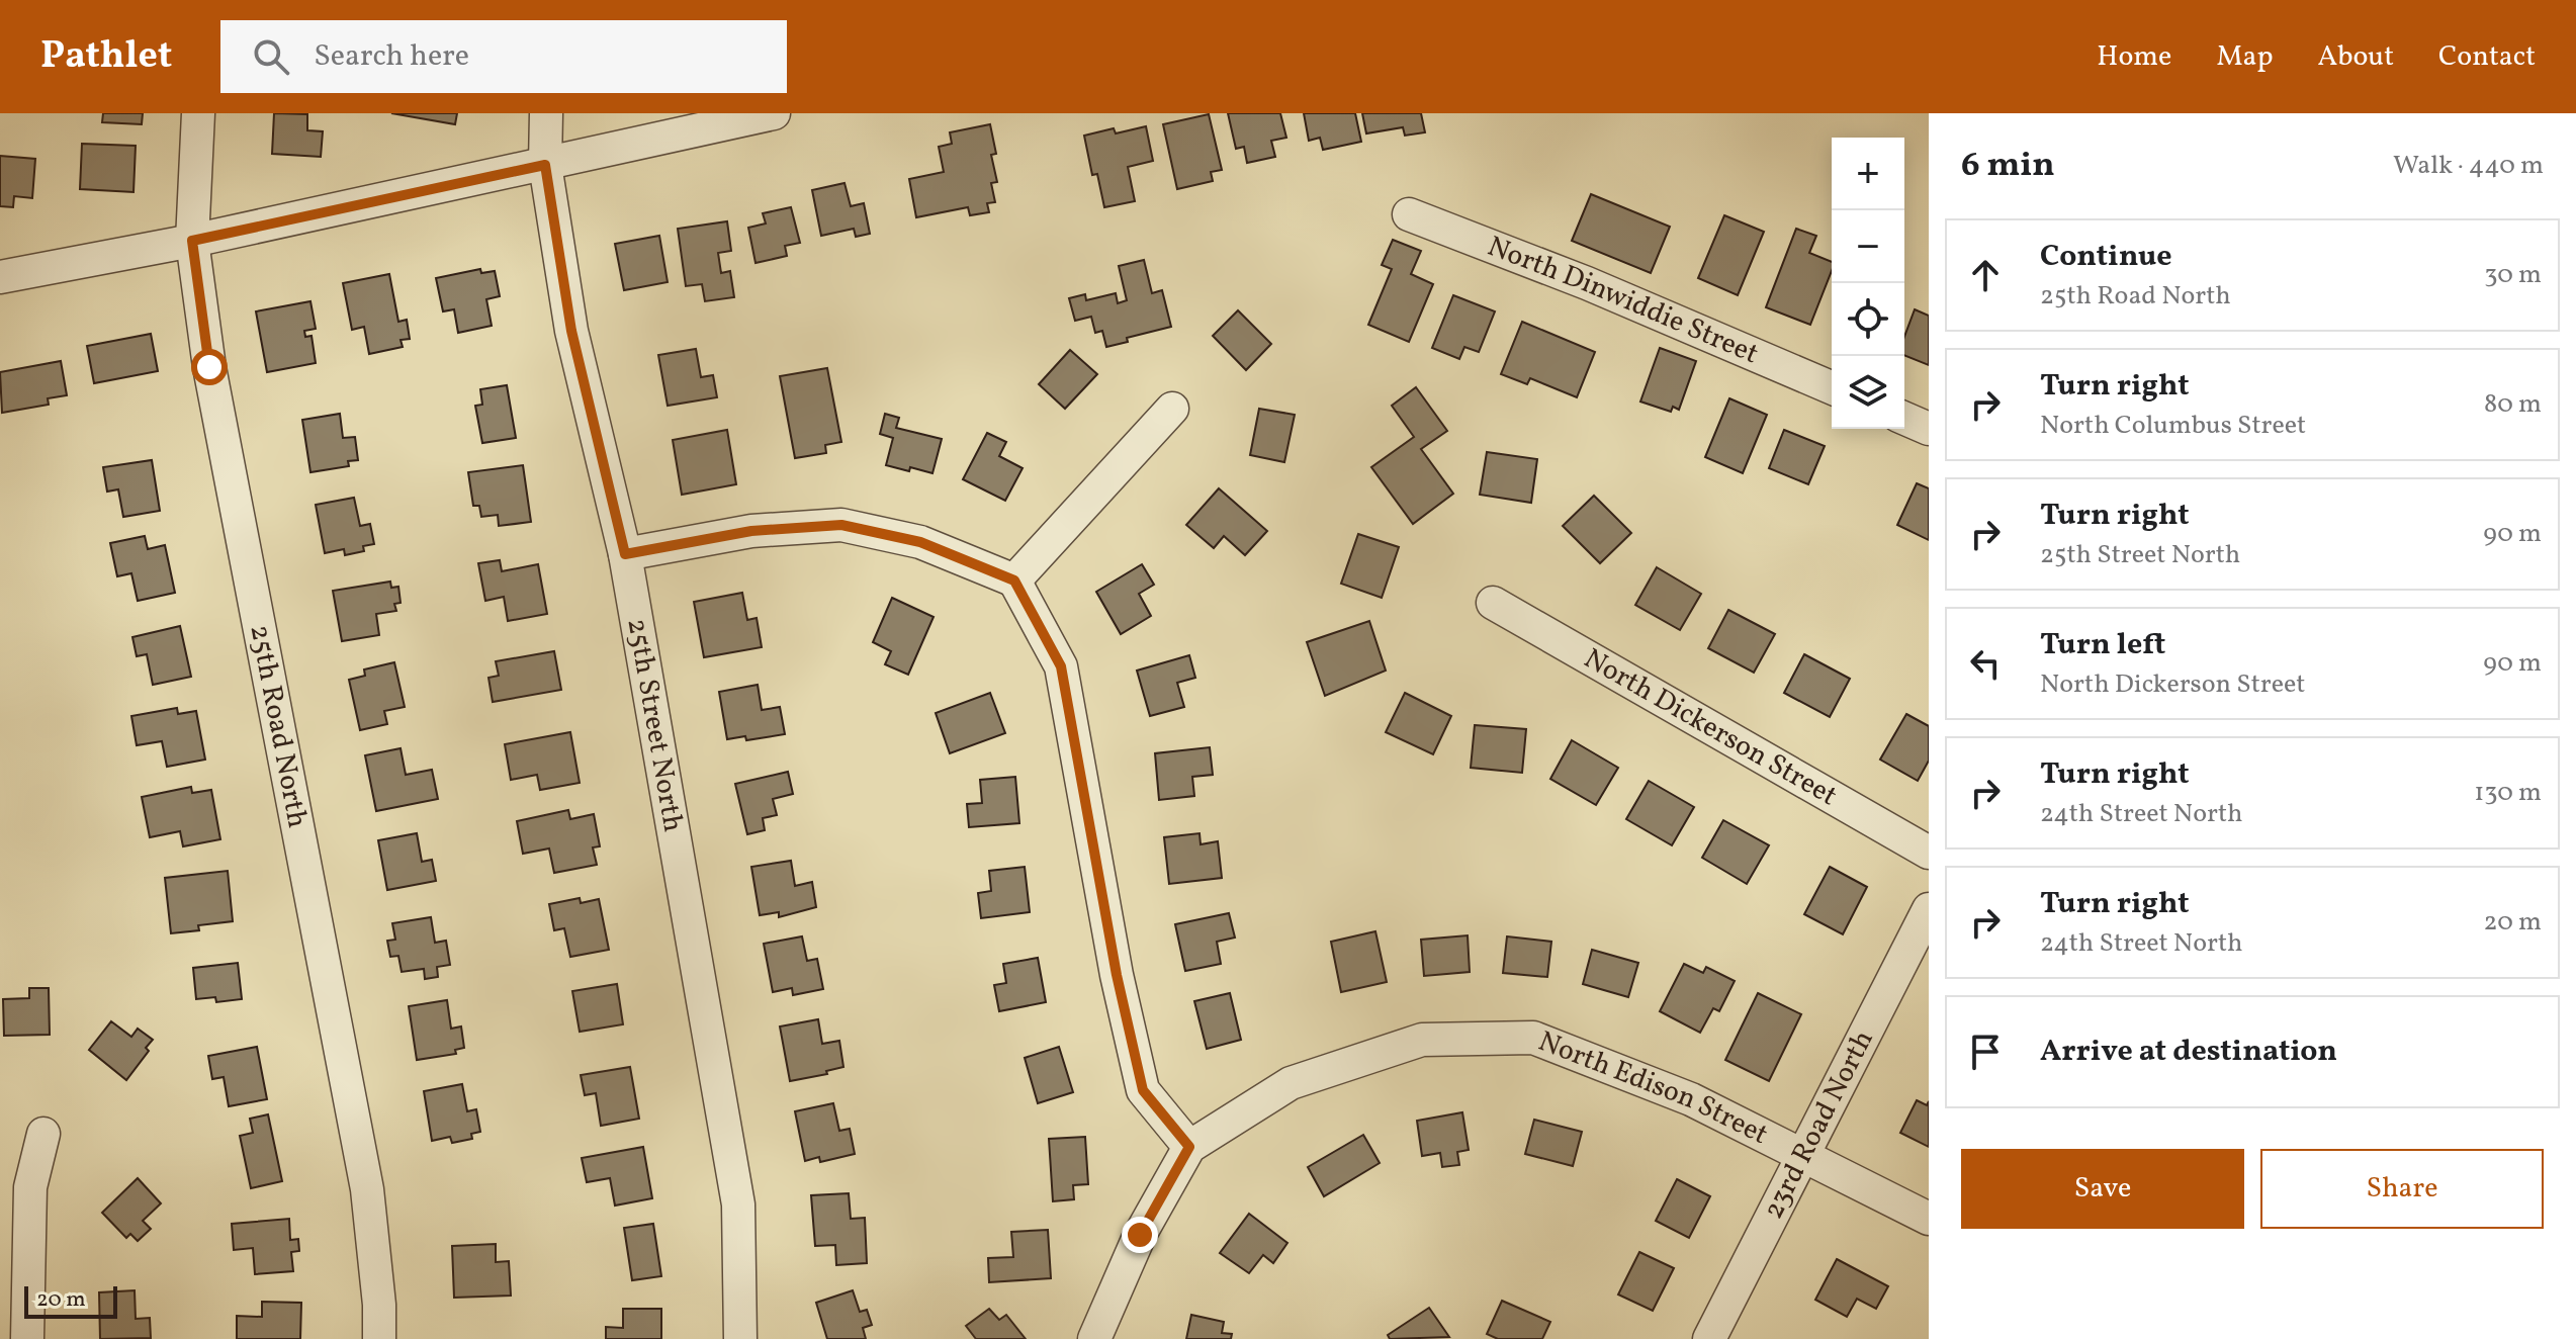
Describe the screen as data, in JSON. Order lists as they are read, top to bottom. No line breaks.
{"streets":{"street":["North Dinwiddie Street","25th Street North","25th Road North","North Dickerson Street","North Edison Street","23rd Road North"]},"crossings":[["North Edison Street","23rd Road North"]],"scale_bar":"20 m","page":{"header":"Pathlet","search":"Search here","nav":["Home","Map","About","Contact"],"heading":["6 min","Walk · 440 m"],"map_buttons":["+","−"],"list":[["Continue","25th Road North","30 m"],["Turn right","North Columbus Street","80 m"],["Turn right","25th Street North","90 m"],["Turn left","North Dickerson Street","90 m"],["Turn right","24th Street North","130 m"],["Turn right","24th Street North","20 m"],"Arrive at destination"],"buttons":["Save","Share"],"scale":"20 m"}}
